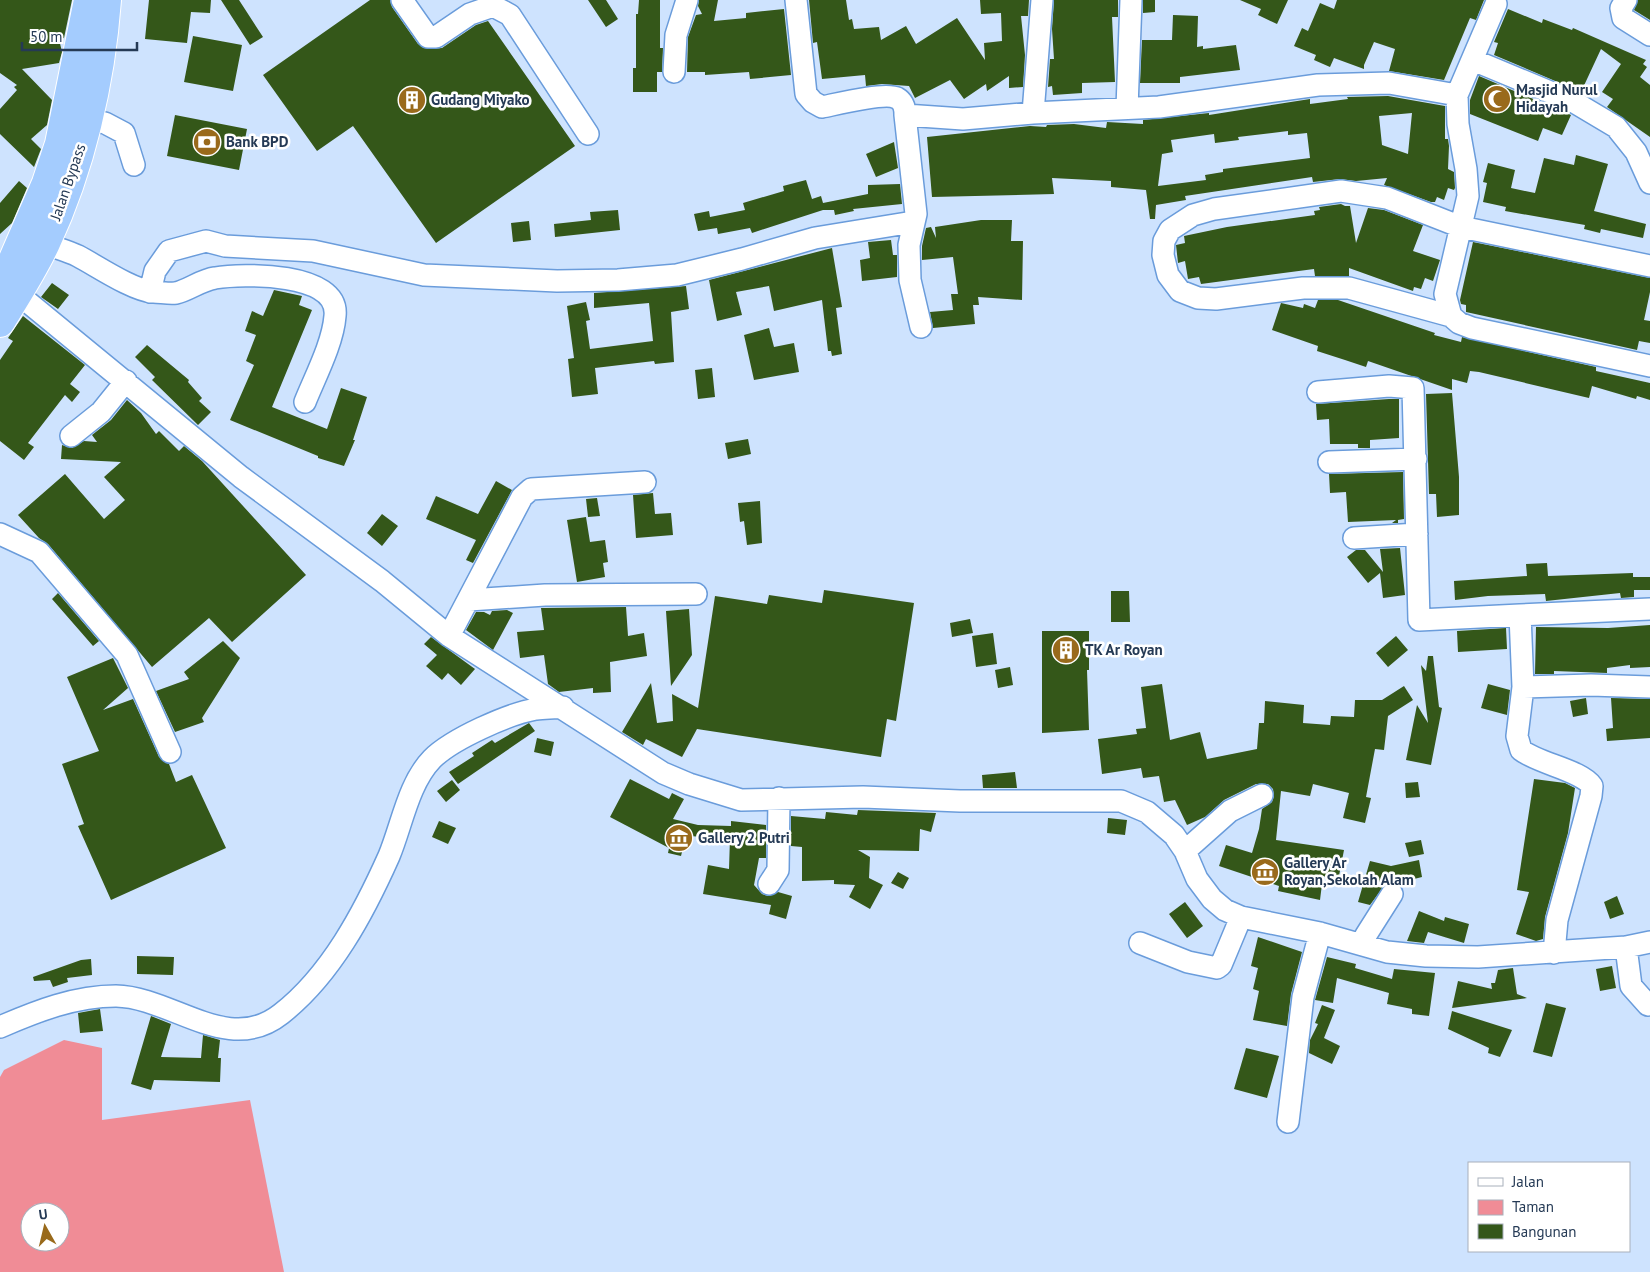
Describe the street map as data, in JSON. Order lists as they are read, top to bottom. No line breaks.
{"streets":{"highway":["Jalan Bypass"]},"places":{"mosque":["Masjid Nurul Hidayah"],"building":["Gudang Miyako","TK Ar Royan"],"bank":["Bank BPD"],"museum":["Gallery 2 Putri","Gallery Ar Royan,Sekolah Alam"]},"legend":["Jalan","Taman","Bangunan"],"scale_bar":"50 m","north":"top"}
